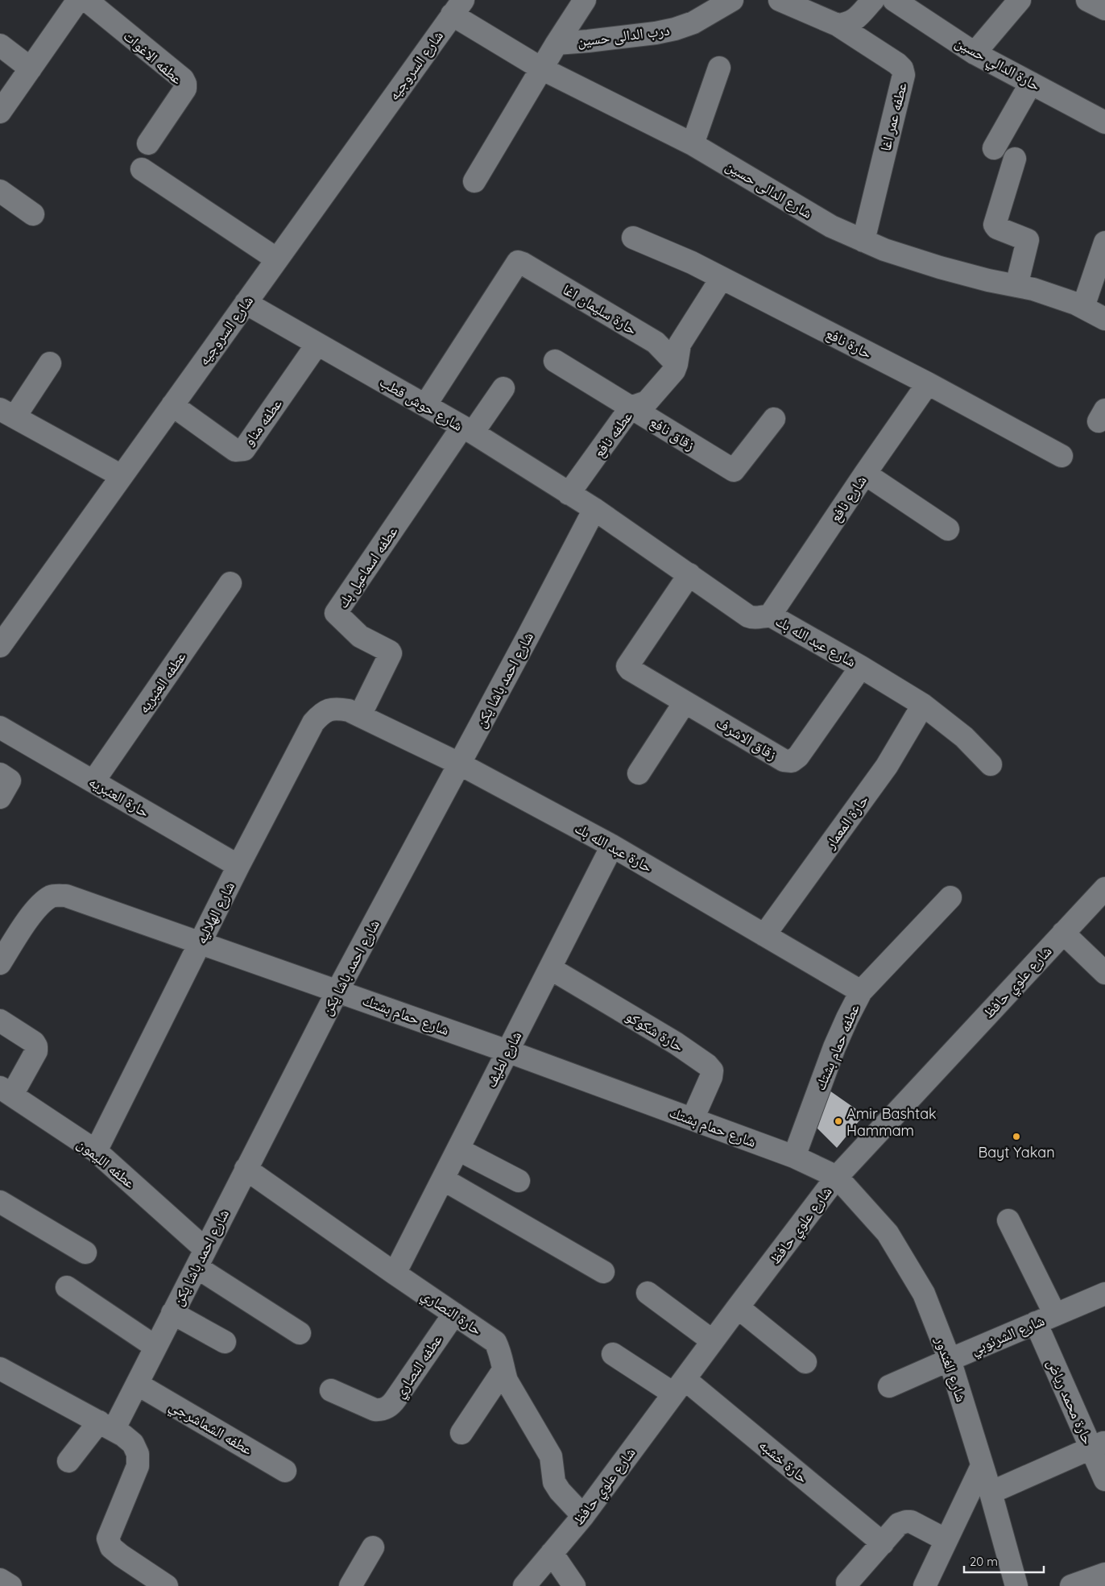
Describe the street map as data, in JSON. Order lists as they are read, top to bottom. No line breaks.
{"streets":{"street":["درب الدالى حسين","عطفه الاغوات","حارة الدالي حسين","شارع السروجيه","عطفه عمر اغا","شارع الدالى حسين","حارة سليمان اغا","حارة نافع","شارع حوش قطب","عطفه مناو","زقاق نافع","عطفه نافع","شارع نافع","عطفه اسماعيل بك","شارع عبد الله بك","شارع احمد باشا يكن","عطفه العنبريه","زقاق الاشرف","حارة العنبريه","حارة المعمار","حارة عبد الله بك","شارع الهلاليه","شارع علوي حافظ","شارع حمام بشتك","حارة شكوكو","عطفه حمام بشتك","شارع لطيف","عطفه الليمون","حارة النصاري","شارع الشرنوبي","عطفه النصاري","شارع الغندور","حارة محمد رياض","عطفه الشماشرجي","حارة خشبه"]},"crossings":[["شارع السروجيه","شارع الدالى حسين"],["شارع السروجيه","شارع حوش قطب"],["شارع السروجيه","عطفه مناو"],["عطفه عمر اغا","شارع الدالى حسين"],["حارة سليمان اغا","شارع حوش قطب"],["حارة سليمان اغا","عطفه نافع"],["حارة نافع","عطفه نافع"],["حارة نافع","شارع نافع"],["شارع حوش قطب","عطفه مناو"],["شارع حوش قطب","عطفه نافع"],["شارع حوش قطب","عطفه اسماعيل بك"],["شارع حوش قطب","شارع عبد الله بك"],["شارع حوش قطب","شارع احمد باشا يكن"],["زقاق نافع","عطفه نافع"],["شارع نافع","شارع عبد الله بك"],["عطفه اسماعيل بك","حارة عبد الله بك"],["عطفه اسماعيل بك","شارع الهلاليه"],["شارع عبد الله بك","شارع احمد باشا يكن"],["شارع عبد الله بك","زقاق الاشرف"],["شارع عبد الله بك","حارة المعمار"],["شارع احمد باشا يكن","حارة عبد الله بك"],["شارع احمد باشا يكن","شارع حمام بشتك"],["شارع احمد باشا يكن","عطفه الليمون"],["شارع احمد باشا يكن","حارة النصاري"],["شارع احمد باشا يكن","عطفه الشماشرجي"],["عطفه العنبريه","حارة العنبريه"],["حارة العنبريه","شارع الهلاليه"],["حارة المعمار","حارة عبد الله بك"],["حارة عبد الله بك","شارع الهلاليه"],["حارة عبد الله بك","عطفه حمام بشتك"],["حارة عبد الله بك","شارع لطيف"],["شارع الهلاليه","شارع حمام بشتك"],["شارع الهلاليه","عطفه الليمون"],["شارع علوي حافظ","شارع حمام بشتك"],["شارع علوي حافظ","حارة النصاري"],["شارع علوي حافظ","شارع الغندور"],["شارع علوي حافظ","حارة خشبه"],["شارع حمام بشتك","حارة شكوكو"],["شارع حمام بشتك","عطفه حمام بشتك"],["شارع حمام بشتك","شارع لطيف"],["شارع حمام بشتك","شارع الغندور"],["حارة شكوكو","شارع لطيف"],["شارع لطيف","حارة النصاري"],["حارة النصاري","عطفه النصاري"],["شارع الشرنوبي","شارع الغندور"],["شارع الشرنوبي","حارة محمد رياض"]],"places":["Amir Bashtak Hammam","Bayt Yakan"],"scale_bar":"20 m"}
